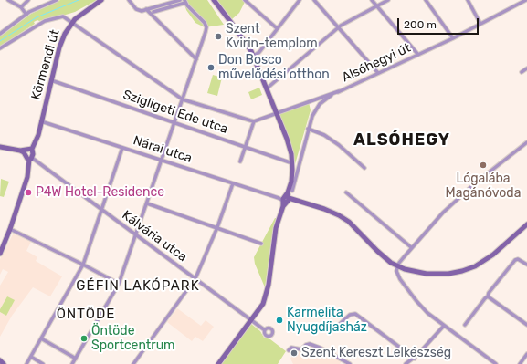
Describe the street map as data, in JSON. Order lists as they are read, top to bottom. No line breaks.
{"streets":{"street":["Alsóhegyi út","Körmendi út","Szigligeti Ede utca","Nárai utca","Kálvária utca"]},"crossings":[["Körmendi út","Szigligeti Ede utca"],["Körmendi út","Nárai utca"],["Körmendi út","Kálvária utca"]],"districts":["ALSÓHEGY","GÉFIN LAKÓPARK","ÖNTÖDE"],"places":["Szent Kvirin-templom","Don Bosco művelődési otthon","Lógalába Magánóvoda","P4W Hotel-Residence","Karmelita Nyugdíjasház","Öntöde Sportcentrum","Szent Kereszt Lelkészség"],"scale_bar":"200 m"}
